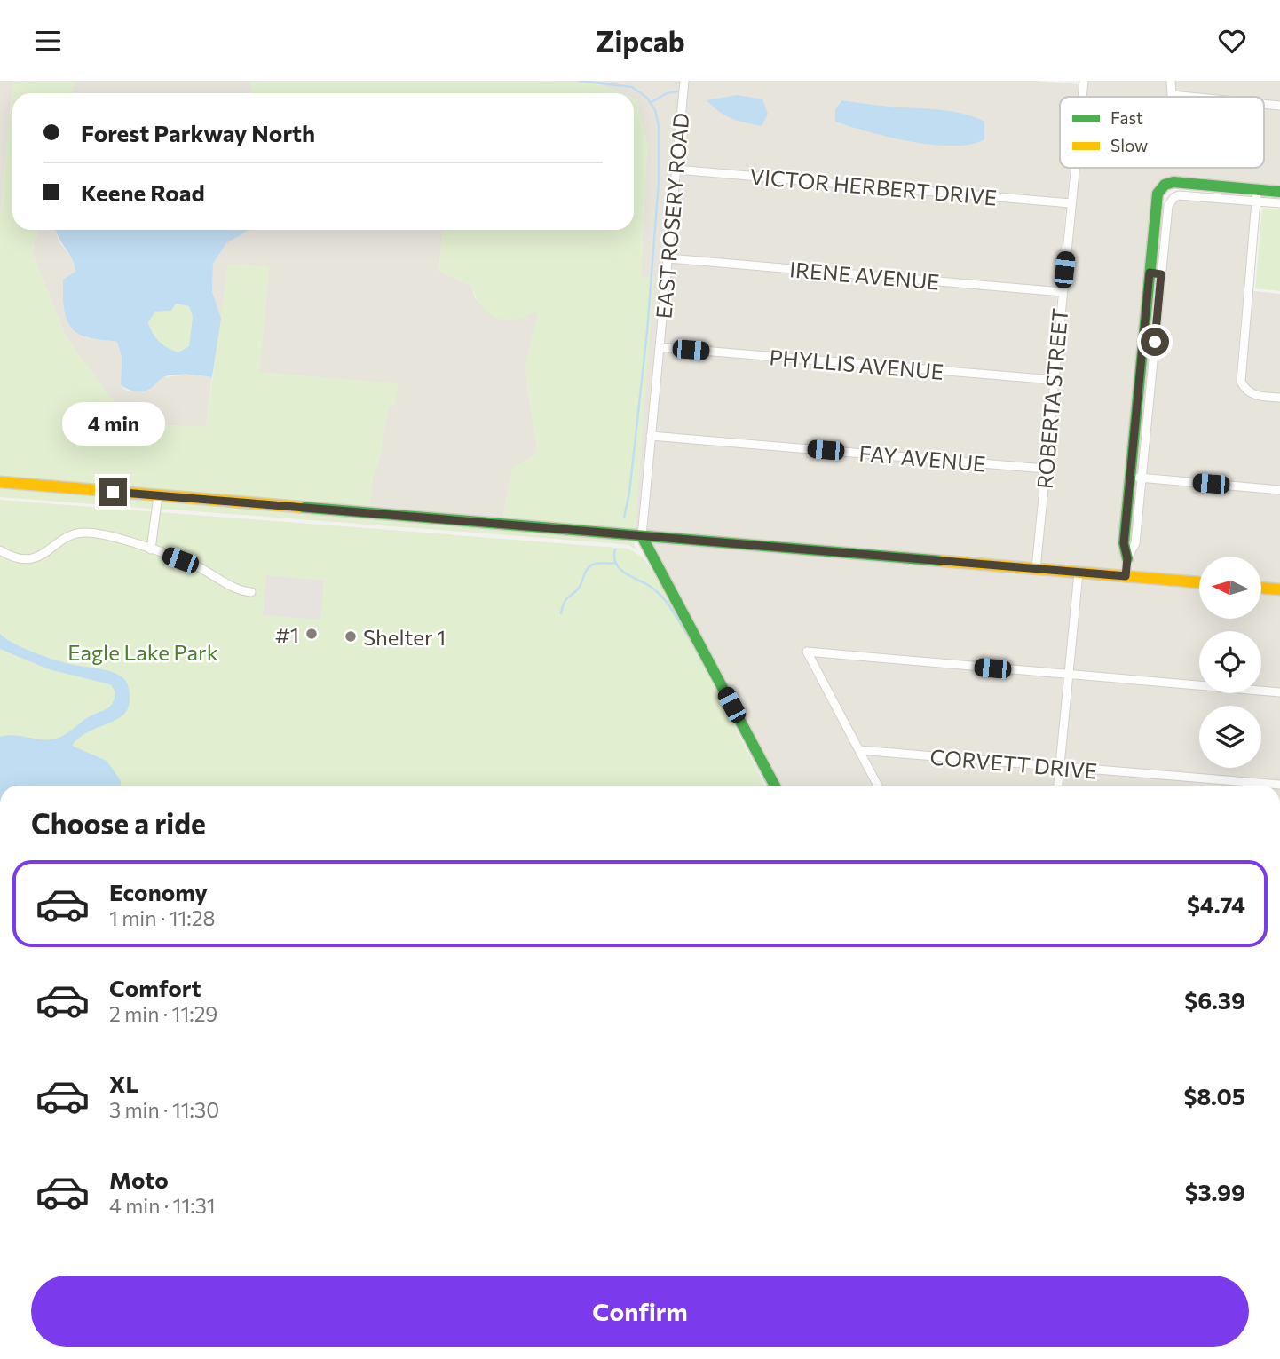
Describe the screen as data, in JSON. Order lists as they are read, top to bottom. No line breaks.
{"streets":{"street":["VICTOR HERBERT DRIVE","EAST ROSERY ROAD","IRENE AVENUE","PHYLLIS AVENUE","ROBERTA STREET","FAY AVENUE","CORVETT DRIVE"]},"crossings":[["VICTOR HERBERT DRIVE","EAST ROSERY ROAD"],["VICTOR HERBERT DRIVE","ROBERTA STREET"],["EAST ROSERY ROAD","IRENE AVENUE"],["EAST ROSERY ROAD","PHYLLIS AVENUE"],["EAST ROSERY ROAD","FAY AVENUE"],["IRENE AVENUE","ROBERTA STREET"],["PHYLLIS AVENUE","ROBERTA STREET"],["ROBERTA STREET","FAY AVENUE"]],"parks":["Eagle Lake Park"],"places":["#1","Shelter 1"],"legend":["Fast","Slow"],"north":"left","page":{"header":"Zipcab","banner":["Forest Parkway North","Keene Road"],"bubble":"4 min","heading":"Choose a ride","list":[{"name":"Economy","note":"1 min · 11:28","value":"$4.74"},{"name":"Comfort","note":"2 min · 11:29","value":"$6.39"},{"name":"XL","note":"3 min · 11:30","value":"$8.05"},{"name":"Moto","note":"4 min · 11:31","value":"$3.99"}],"buttons":"Confirm"}}
